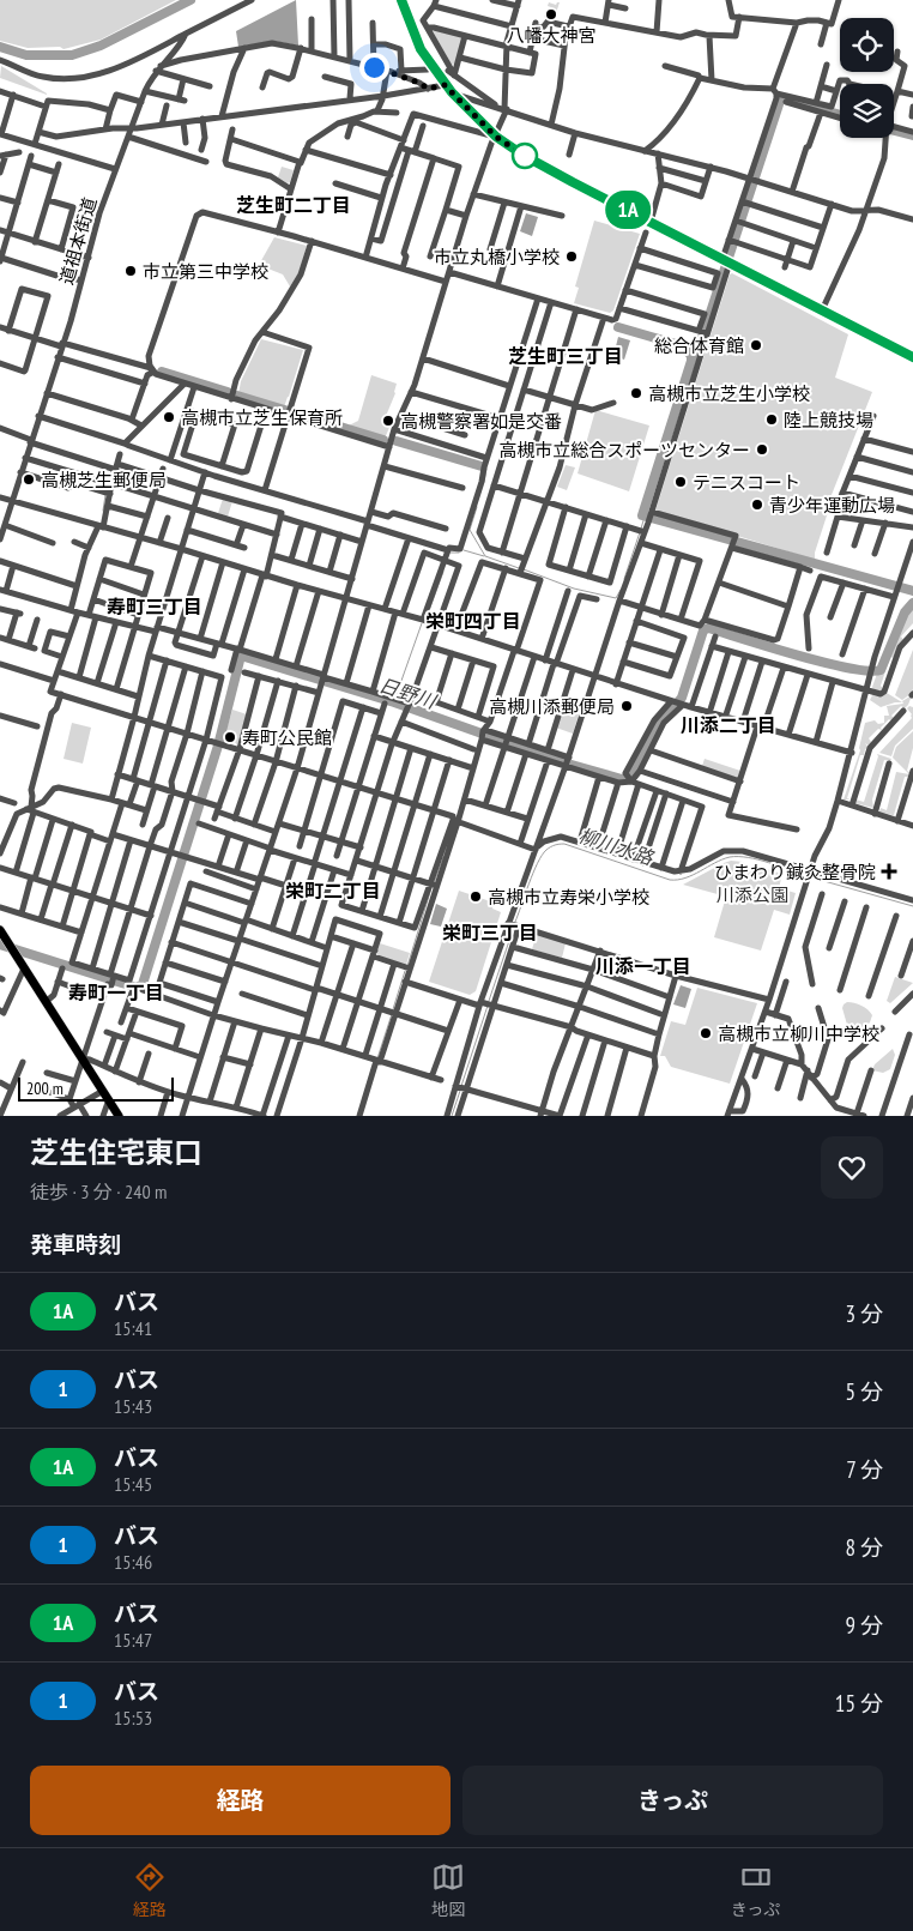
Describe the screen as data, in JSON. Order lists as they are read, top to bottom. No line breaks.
{"streets":{"street":["道祖本街道"]},"districts":["芝生町二丁目","芝生町三丁目","寿町三丁目","栄町四丁目","川添二丁目","栄町二丁目","栄町三丁目","川添一丁目","寿町一丁目"],"water":["日野川","柳川水路"],"parks":["川添公園"],"places":{"other":["八幡大神宮","市立丸橋小学校","市立第三中学校","総合体育館","高槻市立芝生小学校","高槻市立芝生保育所","陸上競技場","高槻警察署如是交番","高槻市立総合スポーツセンター","高槻芝生郵便局","テニスコート","青少年運動広場","高槻川添郵便局","寿町公民館","高槻市立寿栄小学校","高槻市立柳川中学校"],"health":["ひまわり鍼灸整骨院"]},"lines":["bus line 1A"],"scale_bar":"200 m","page":{"on_map":"1A","scale":"200 m","heading":[["芝生住宅東口","徒歩 · 3 分 · 240 m"],"発車時刻"],"list":[{"mark":"1A","name":"バス","note":"15:41","value":"3 分"},{"mark":"1","name":"バス","note":"15:43","value":"5 分"},{"mark":"1A","name":"バス","note":"15:45","value":"7 分"},{"mark":"1","name":"バス","note":"15:46","value":"8 分"},{"mark":"1A","name":"バス","note":"15:47","value":"9 分"},{"mark":"1","name":"バス","note":"15:53","value":"15 分"}],"buttons":["経路","きっぷ"],"tabs":["経路","地図","きっぷ"]}}
